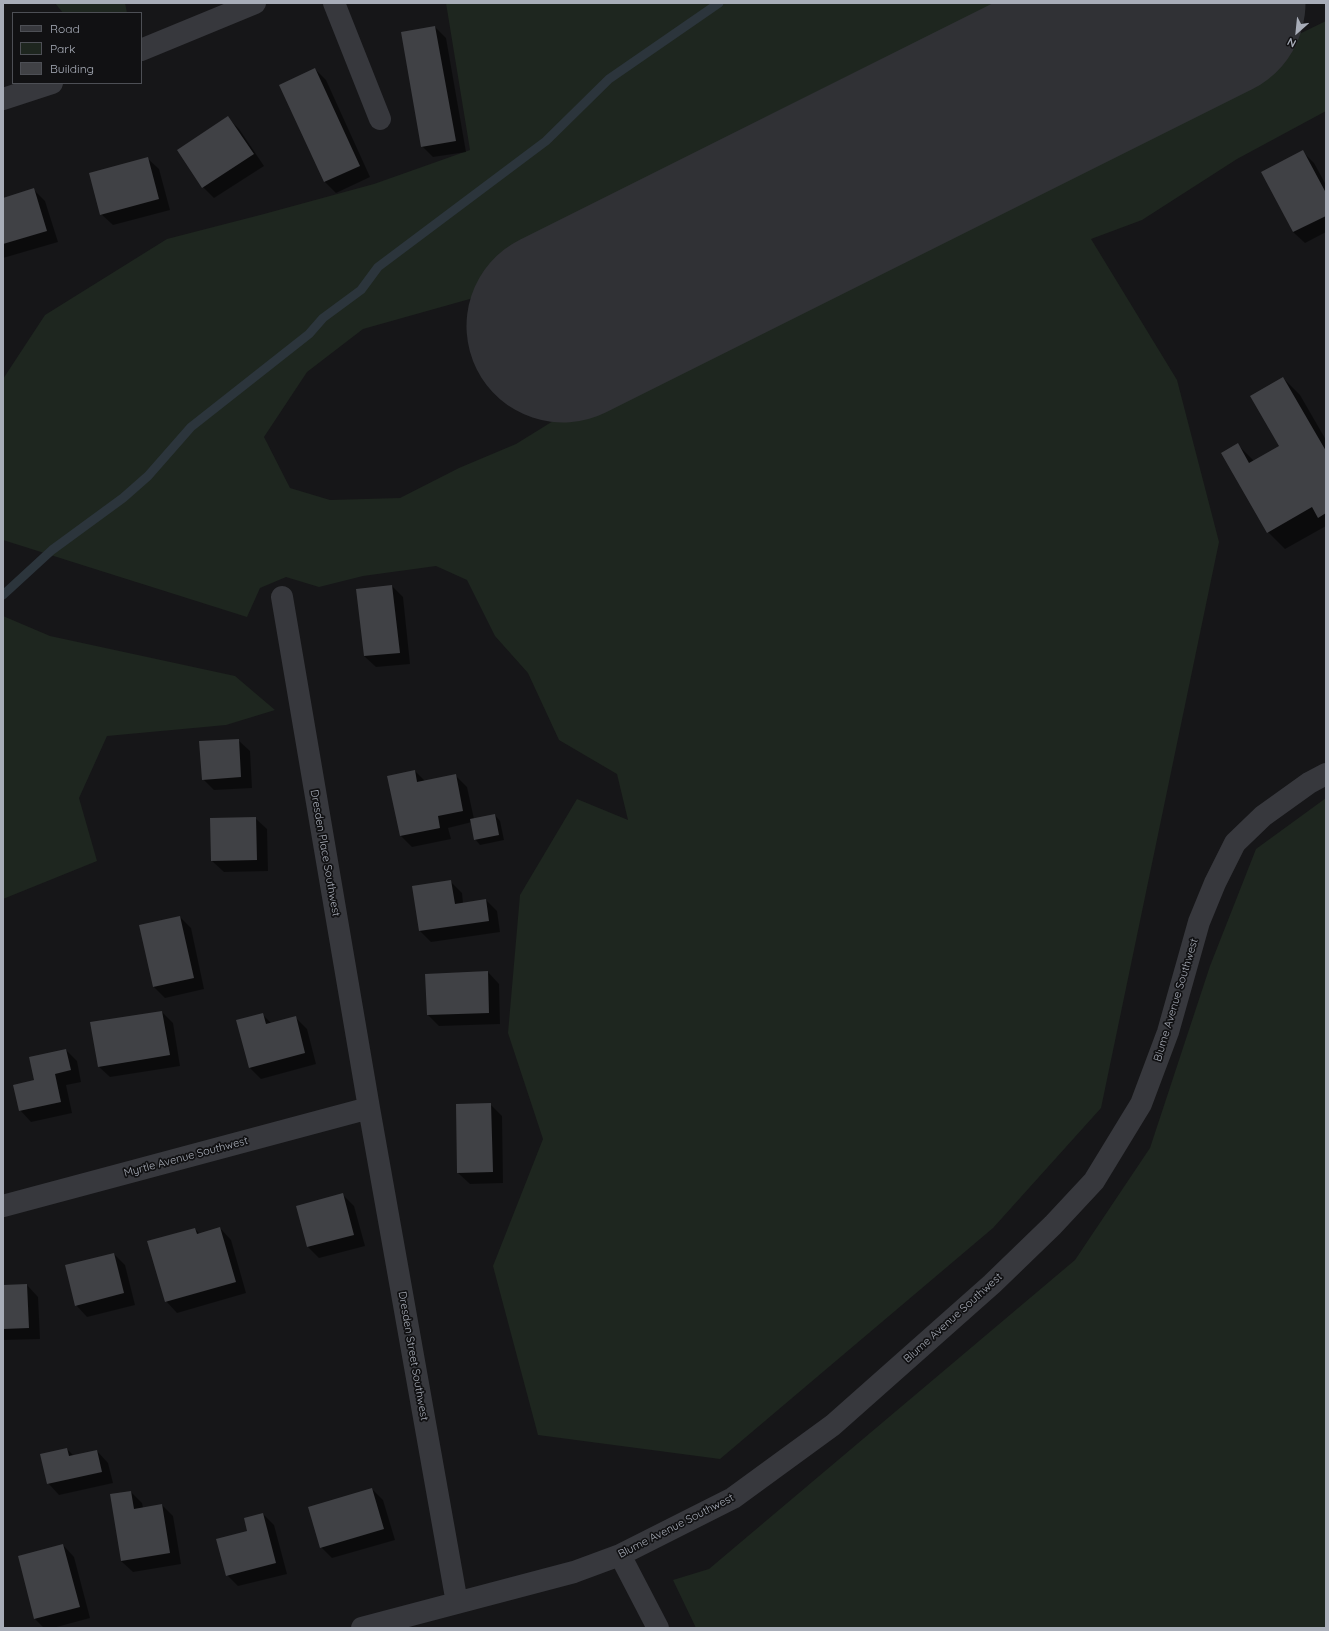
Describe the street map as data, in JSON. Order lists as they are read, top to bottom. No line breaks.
{"streets":{"street":["Dresden Place Southwest","Blume Avenue Southwest","Myrtle Avenue Southwest","Dresden Street Southwest"]},"crossings":[["Dresden Place Southwest","Myrtle Avenue Southwest"],["Dresden Place Southwest","Dresden Street Southwest"],["Blume Avenue Southwest","Dresden Street Southwest"],["Myrtle Avenue Southwest","Dresden Street Southwest"]],"legend":["Road","Park","Building"],"north":"bottom left"}
